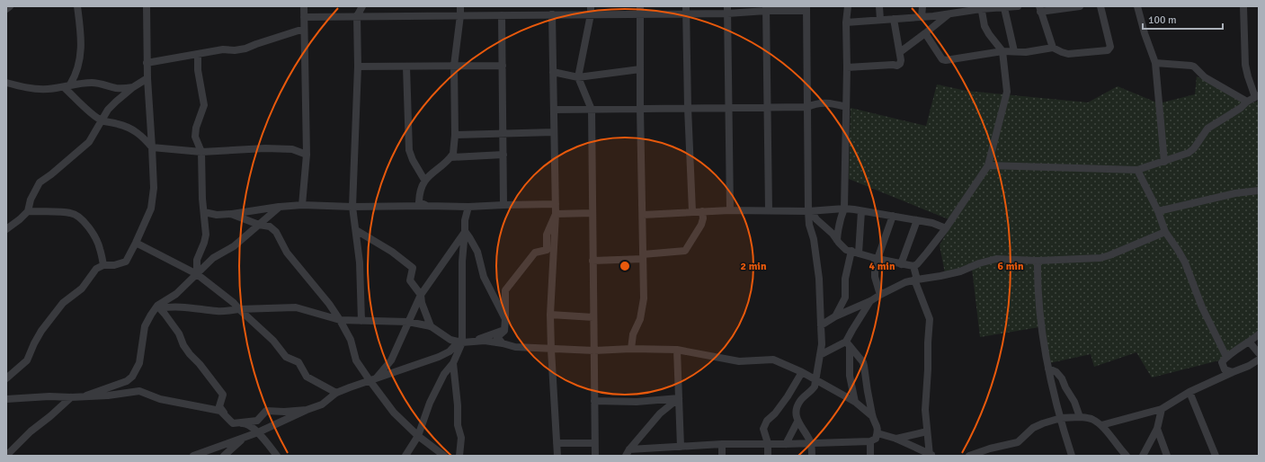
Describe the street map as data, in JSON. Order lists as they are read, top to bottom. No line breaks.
{"scale_bar":"100 m","rings":["2 min","4 min","6 min"]}
